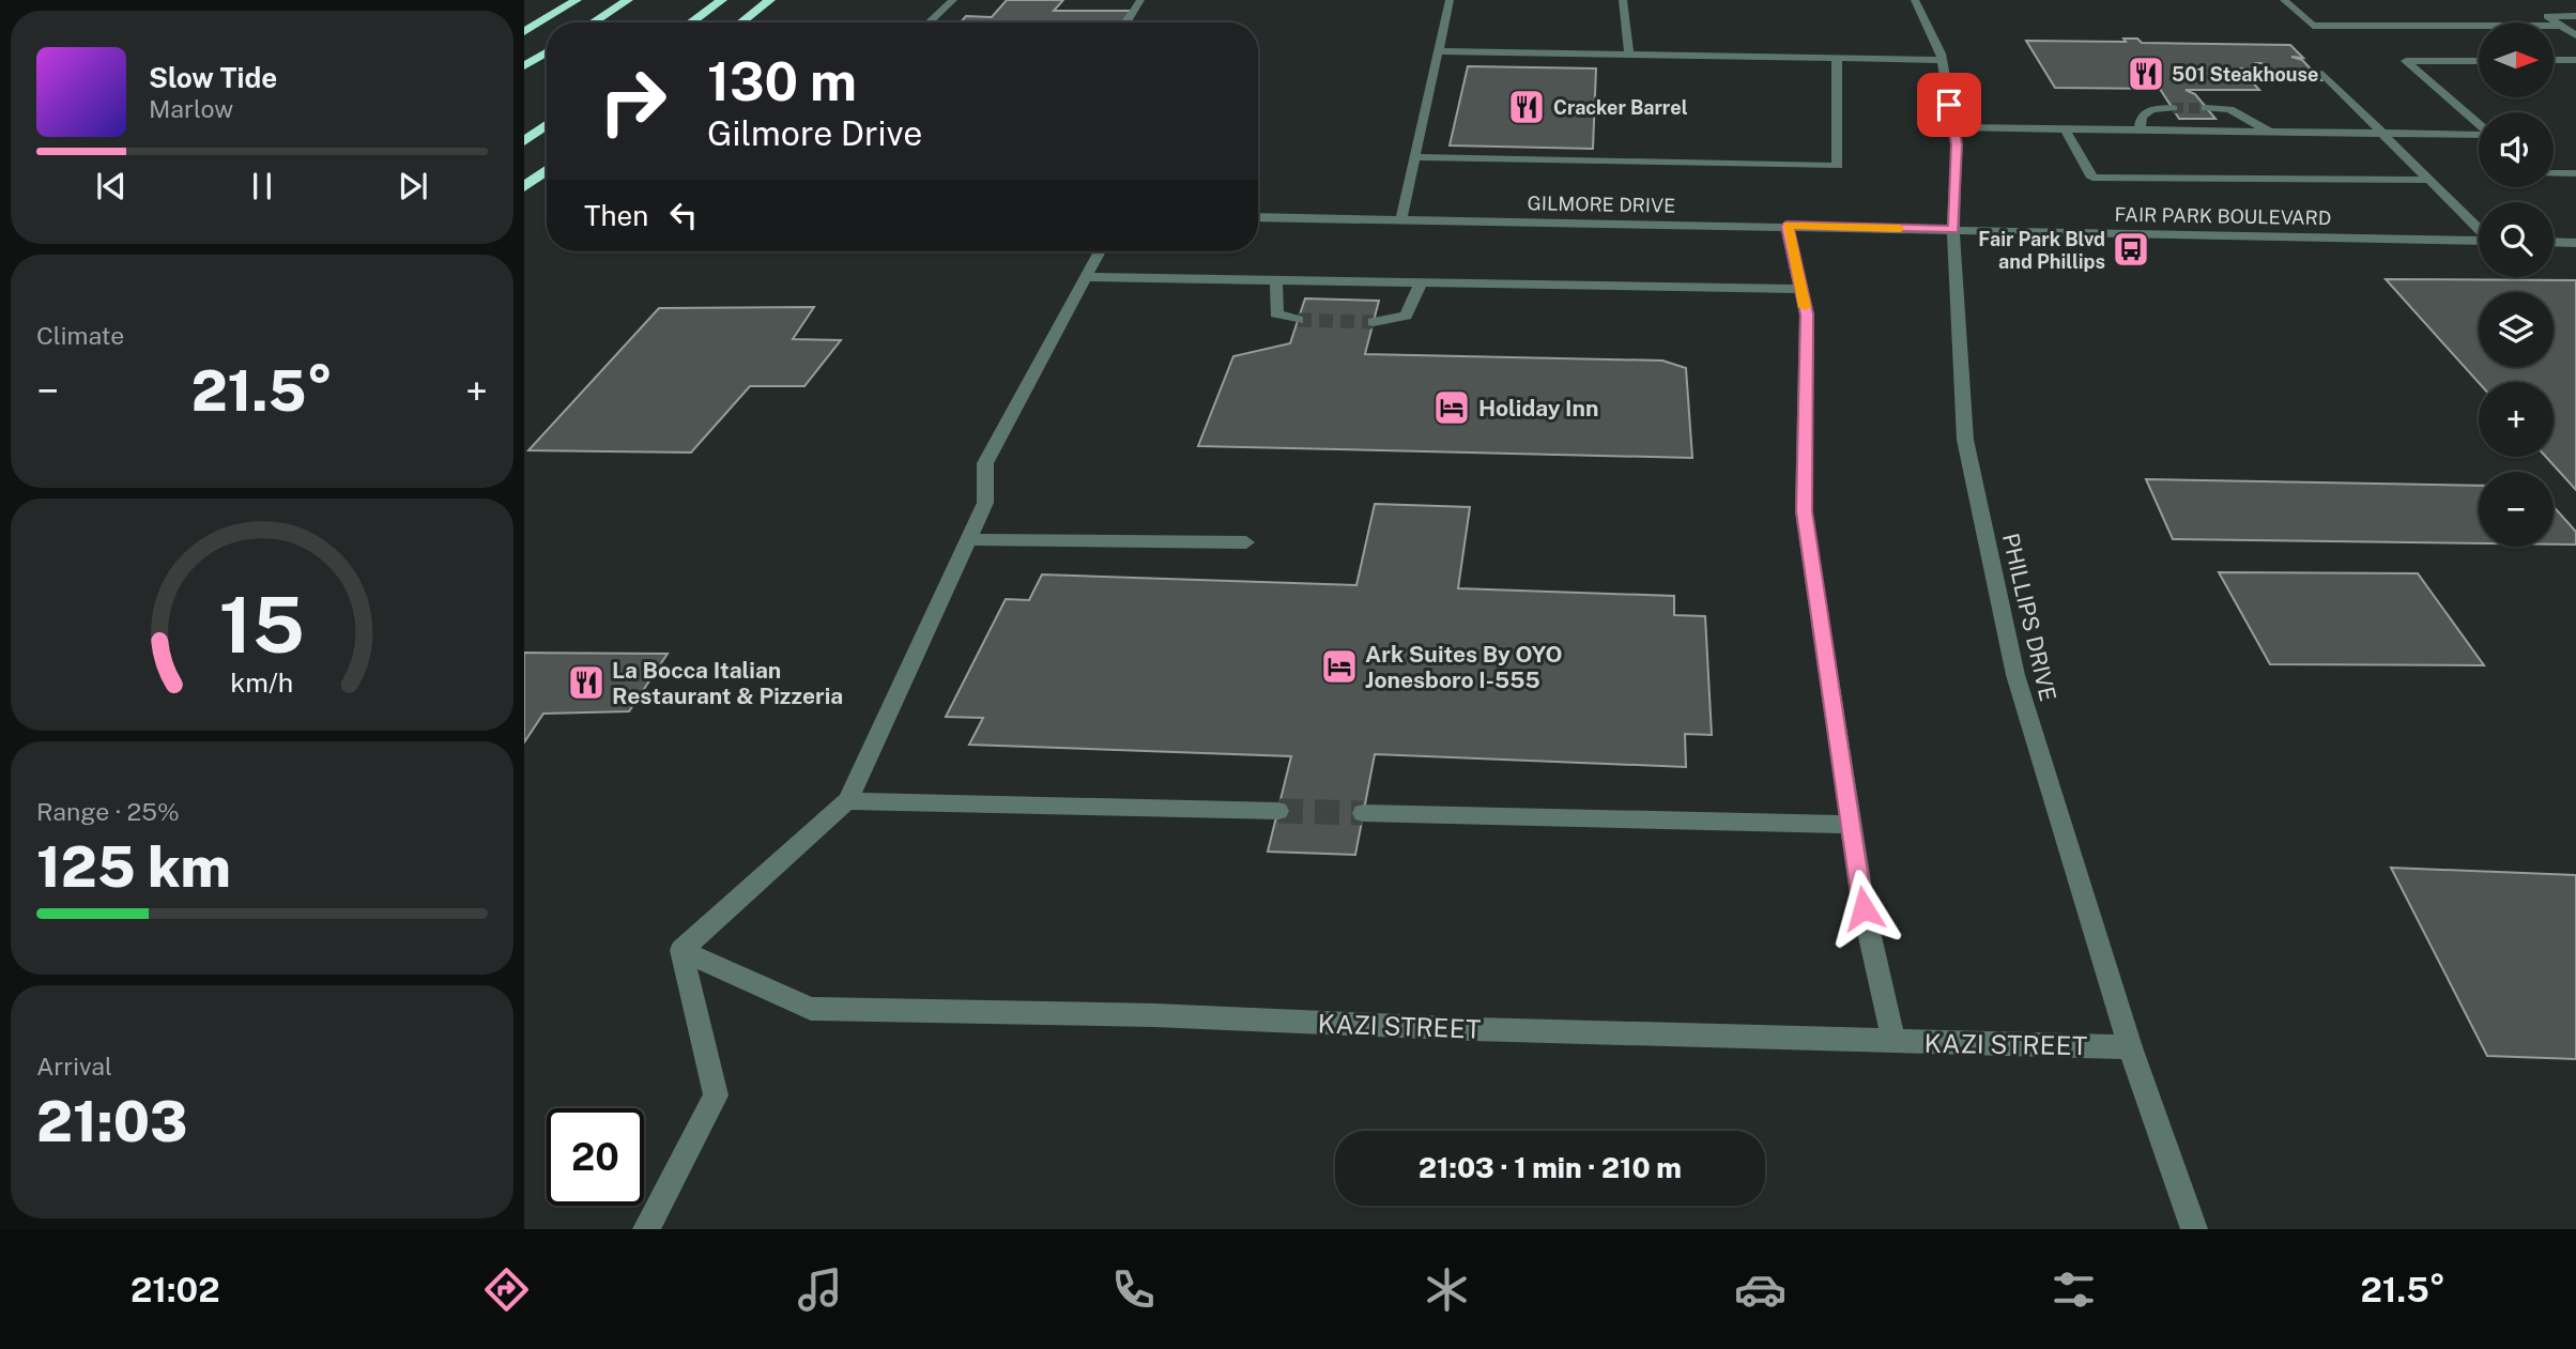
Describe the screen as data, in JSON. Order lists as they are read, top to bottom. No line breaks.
{"streets":{"street":["GILMORE DRIVE","FAIR PARK BOULEVARD","PHILLIPS DRIVE","KAZI STREET"]},"crossings":[["GILMORE DRIVE","FAIR PARK BOULEVARD"],["GILMORE DRIVE","PHILLIPS DRIVE"],["FAIR PARK BOULEVARD","PHILLIPS DRIVE"],["PHILLIPS DRIVE","KAZI STREET"]],"places":{"restaurant":["501 Steakhouse","Cracker Barrel","La Bocca Italian Restaurant & Pizzeria"],"bus stop":["Fair Park Blvd and Phillips"],"hotel":["Holiday Inn","Ark Suites By OYO Jonesboro I-555"]},"north":"right","page":{"map_buttons":["+","−"],"turn":["130 m","Gilmore Drive"],"song":["Slow Tide","Marlow"],"then":"Then","tile":["Climate",["Range · 25%","125 km"],["Arrival","21:03"]],"heat":["−","21.5°","+"],"limit":"20","trip":"21:03 · 1 min · 210 m","tabs":["21:02","21.5°"],"gauge":["15","km/h"]}}
